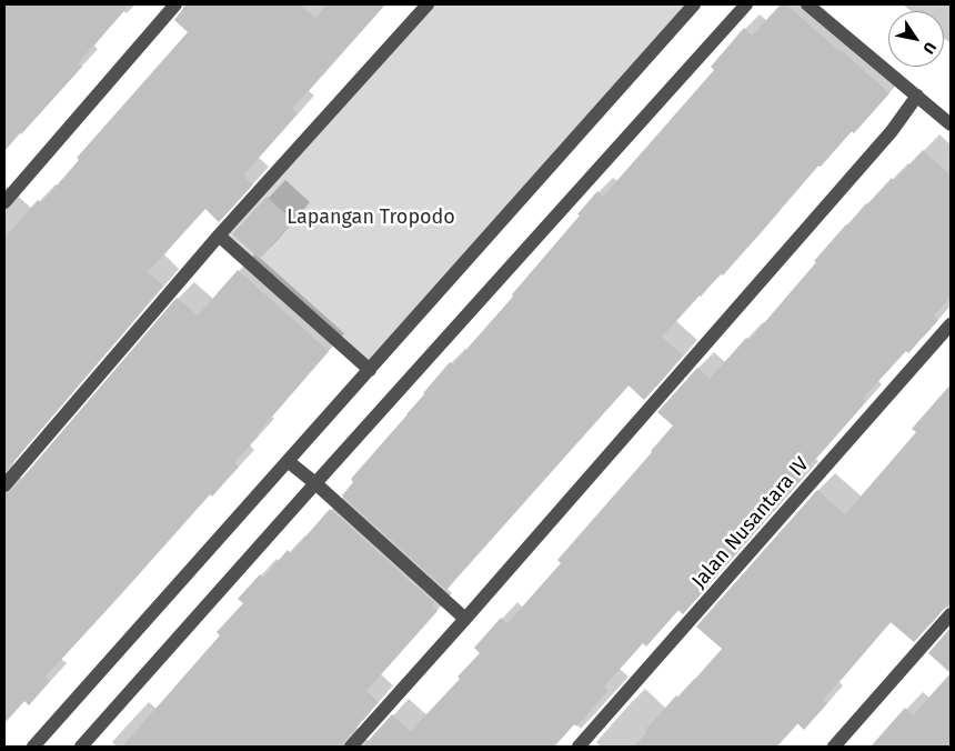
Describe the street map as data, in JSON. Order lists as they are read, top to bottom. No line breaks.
{"streets":{"street":["Jalan Nusantara IV"]},"parks":["Lapangan Tropodo"],"north":"bottom right"}
